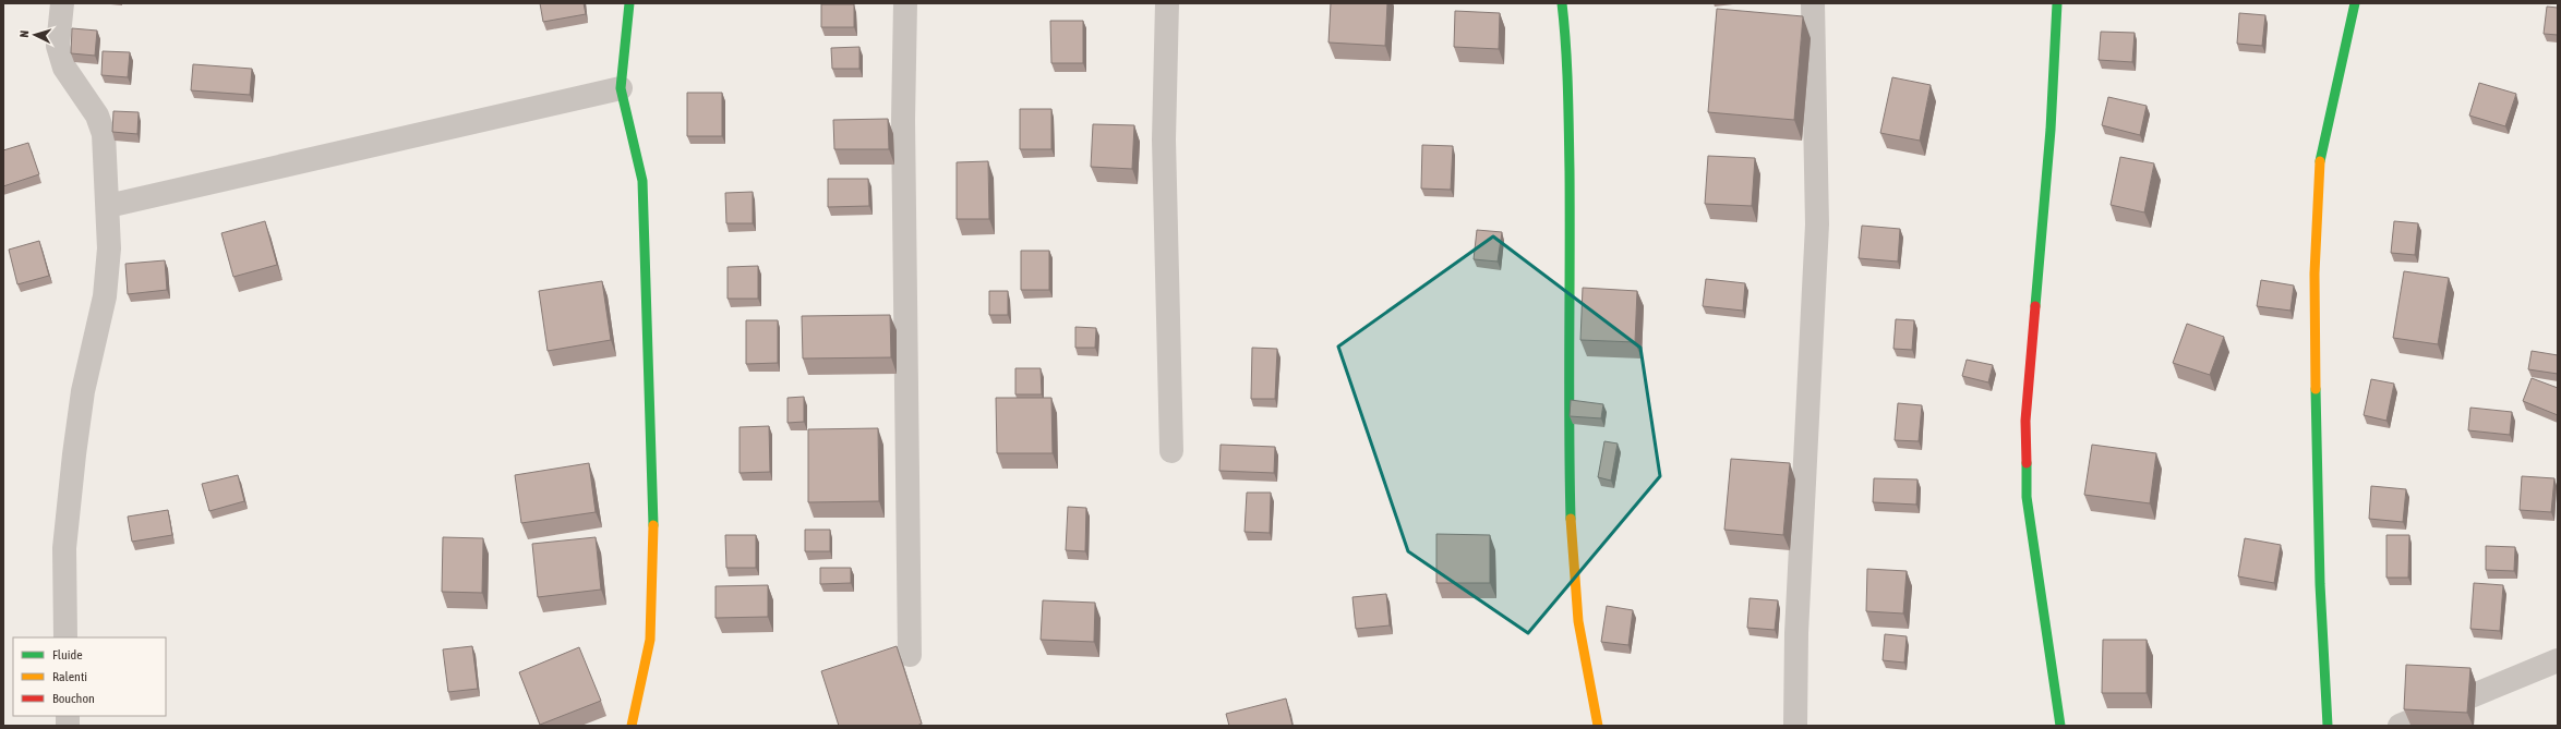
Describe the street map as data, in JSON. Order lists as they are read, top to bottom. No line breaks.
{"legend":["Fluide","Ralenti","Bouchon"],"north":"left"}
